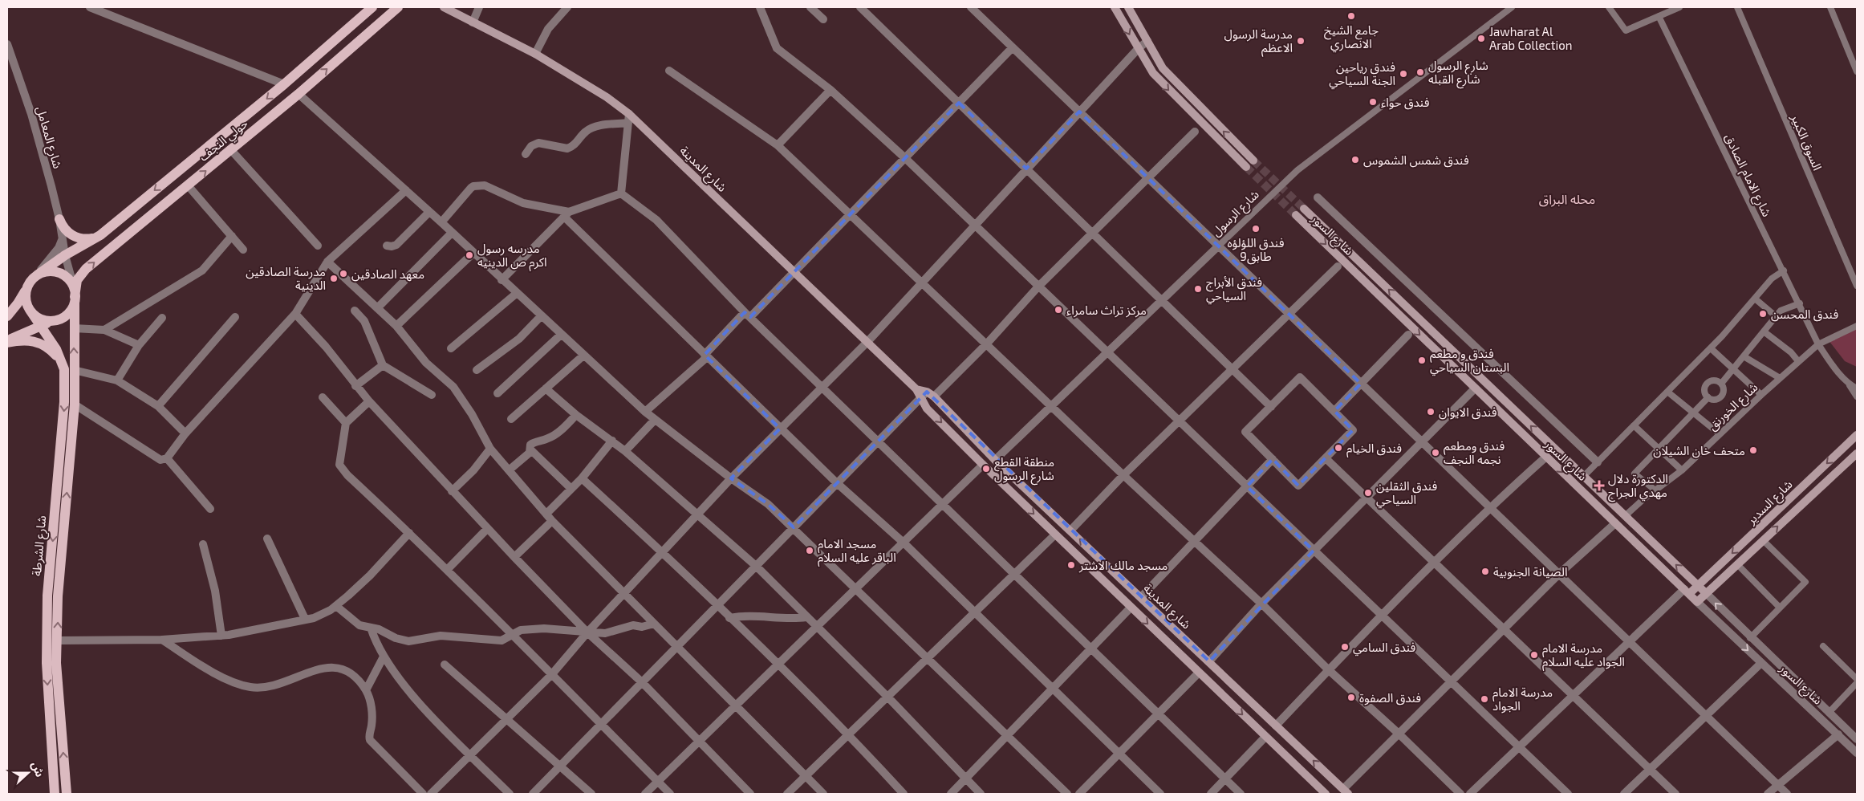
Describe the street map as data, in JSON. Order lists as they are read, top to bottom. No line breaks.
{"streets":{"main road":["حولي النجف","شارع المدينة","شارع السور","شارع السدير","شارع الشرطة"],"street":["شارع المعامل","السوق الكبير","شارع الامام الصادق","شارع الرسول","شارع الخورنق"]},"crossings":[["شارع المعامل","حولي النجف"],["شارع المعامل","شارع الشرطة"],["حولي النجف","شارع الشرطة"],["شارع المدينة","شارع الرسول"],["شارع الامام الصادق","شارع الخورنق"],["شارع السور","شارع الخورنق"],["شارع السور","شارع السدير"]],"districts":["محله البراق"],"places":{"other":["جامع الشيخ الانصاري","Jawharat Al Arab Collection","مدرسة الرسول الاعظم","شارع الرسول شارع القبله","فندق رياحين الجنة السياحي","فندق حواء","فندق شمس الشموس","فندق اللؤلؤه 9طابق","مدرسه رسول اکرم ص الدینیه","معهد الصادقين","مدرسة الصادقين الدينية","فندق الأبراج السياحي","مركز تراث سامراء","فندق المحسن","فندق و مطعم البستان السياحي","فندق الايوان","فندق الخيام","متحف خان الشيلان","فندق ومطعم نجمه النجف","منطقة القطع شارع الرسول","فندق الثقلين السياحي","مسجد الامام الباقر عليه السلام","مسجد مالك الاشتر","الصيانة الجنوبية","فندق السامي","مدرسة الامام الجواد عليه السلام","فندق الصفوة","مدرسة الامام الجواد"],"health":["الدكتورة دلال مهدي الجراح"]},"north":"right"}
